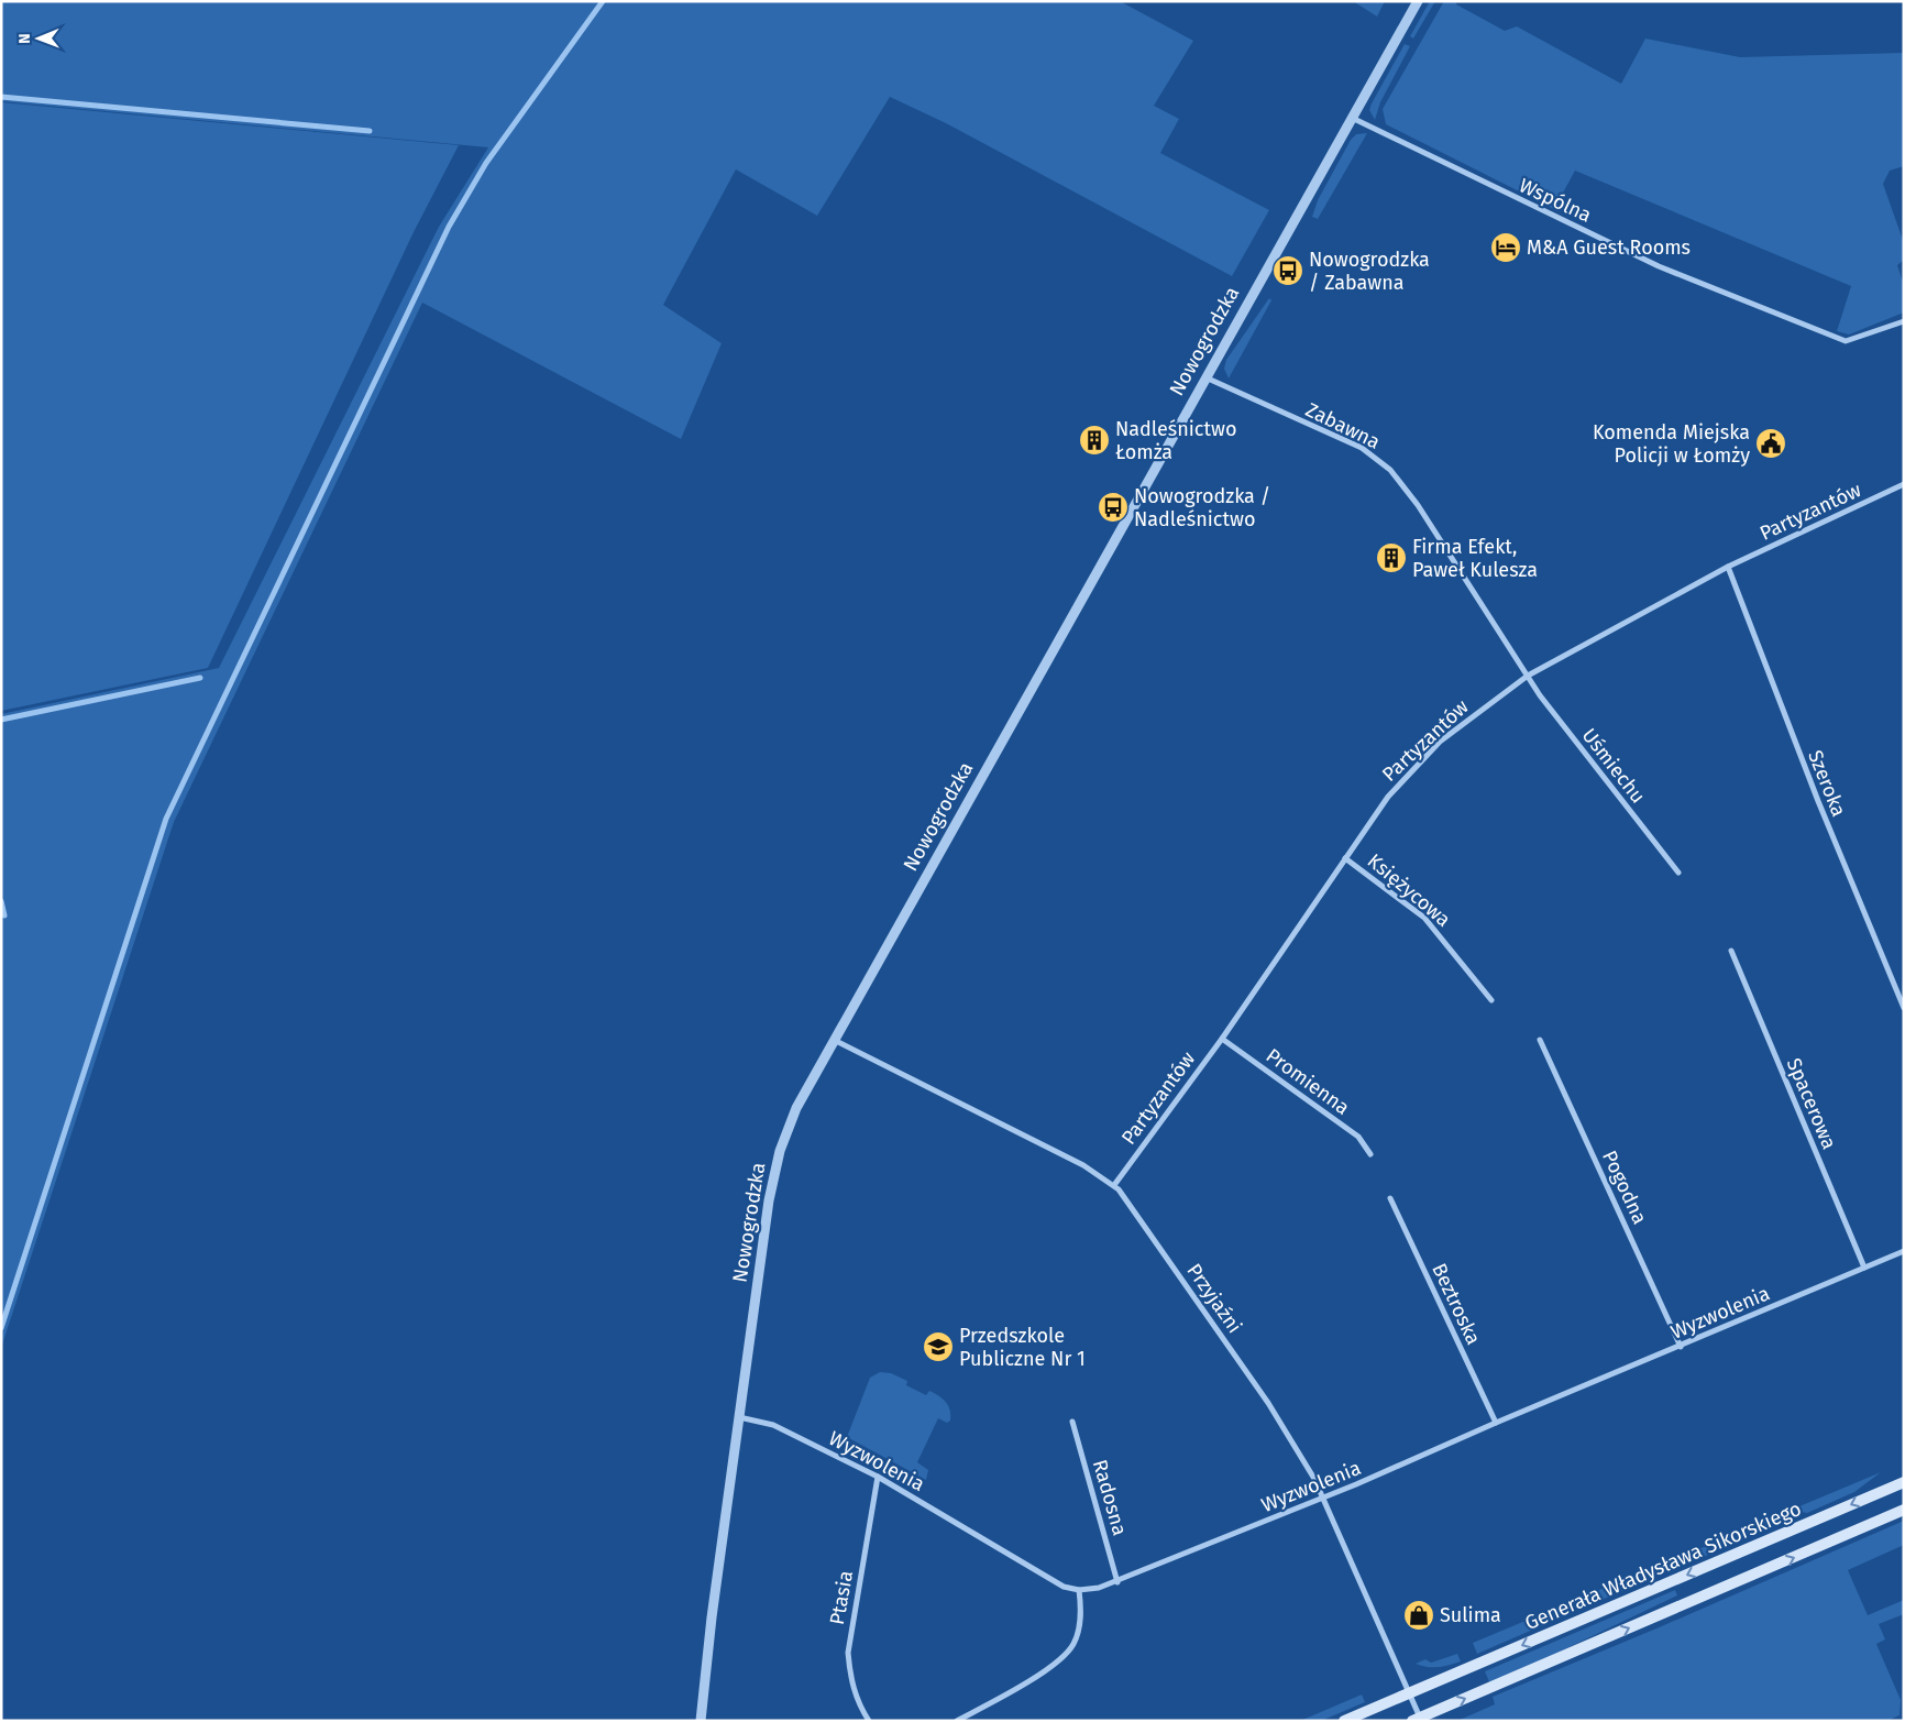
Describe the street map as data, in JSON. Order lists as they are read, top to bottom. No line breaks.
{"streets":{"main road":["Generała Władysława Sikorskiego"],"street":["Wspólna","Nowogrodzka","Zabawna","Partyzantów","Uśmiechu","Szeroka","Księżycowa","Promienna","Spacerowa","Pogodna","Przyjaźni","Beztroska","Wyzwolenia","Radosna","Ptasia"]},"crossings":[["Wspólna","Nowogrodzka"],["Nowogrodzka","Zabawna"],["Nowogrodzka","Przyjaźni"],["Nowogrodzka","Wyzwolenia"],["Zabawna","Partyzantów"],["Zabawna","Uśmiechu"],["Partyzantów","Uśmiechu"],["Partyzantów","Szeroka"],["Partyzantów","Księżycowa"],["Partyzantów","Promienna"],["Partyzantów","Przyjaźni"],["Spacerowa","Wyzwolenia"],["Pogodna","Wyzwolenia"],["Przyjaźni","Wyzwolenia"],["Przyjaźni","Generała Władysława Sikorskiego"],["Beztroska","Wyzwolenia"],["Wyzwolenia","Radosna"],["Wyzwolenia","Ptasia"]],"places":{"hotel":["M&A Guest Rooms"],"bus stop":["Nowogrodzka / Zabawna","Nowogrodzka / Nadleśnictwo"],"building":["Nadleśnictwo Łomża","Firma Efekt, Paweł Kulesza"],"public building":["Komenda Miejska Policji w Łomży"],"school or university":["Przedszkole Publiczne Nr 1"],"shop":["Sulima"]},"north":"left"}
